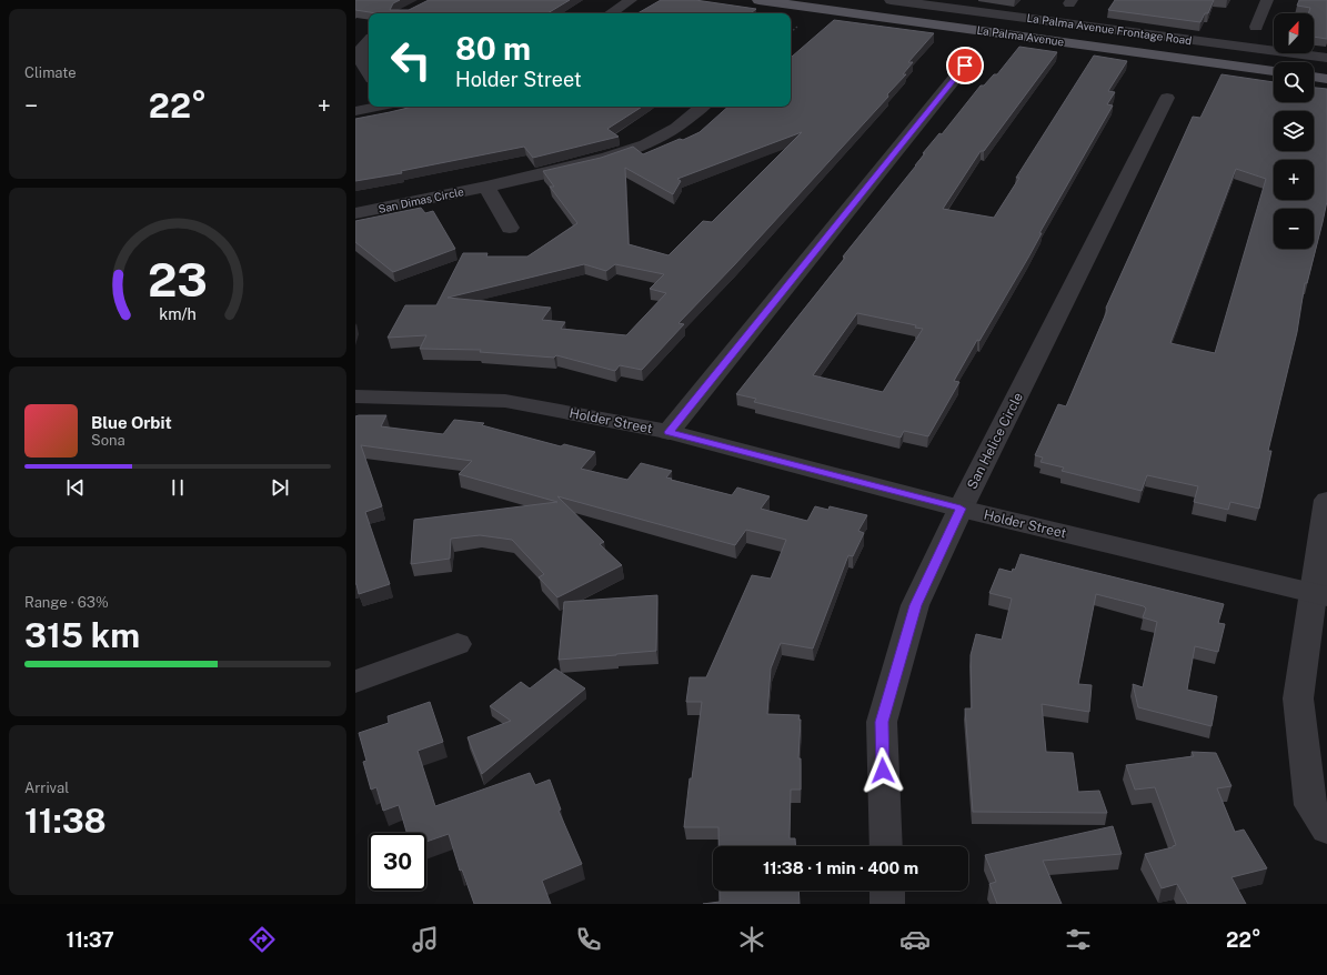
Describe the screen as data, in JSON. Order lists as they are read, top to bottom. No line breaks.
{"streets":{"main road":["La Palma Avenue"],"street":["La Palma Avenue Frontage Road","San Dimas Circle","Holder Street","San Helice Circle"]},"crossings":[["Holder Street","San Helice Circle"]],"north":"top","page":{"tile":["Climate",["Range · 63%","315 km"],["Arrival","11:38"]],"map_buttons":["+","−"],"turn":["80 m","Holder Street"],"heat":["−","22°","+"],"song":["Blue Orbit","Sona"],"limit":"30","trip":"11:38 · 1 min · 400 m","tabs":["11:37","22°"],"gauge":["23","km/h"]}}
